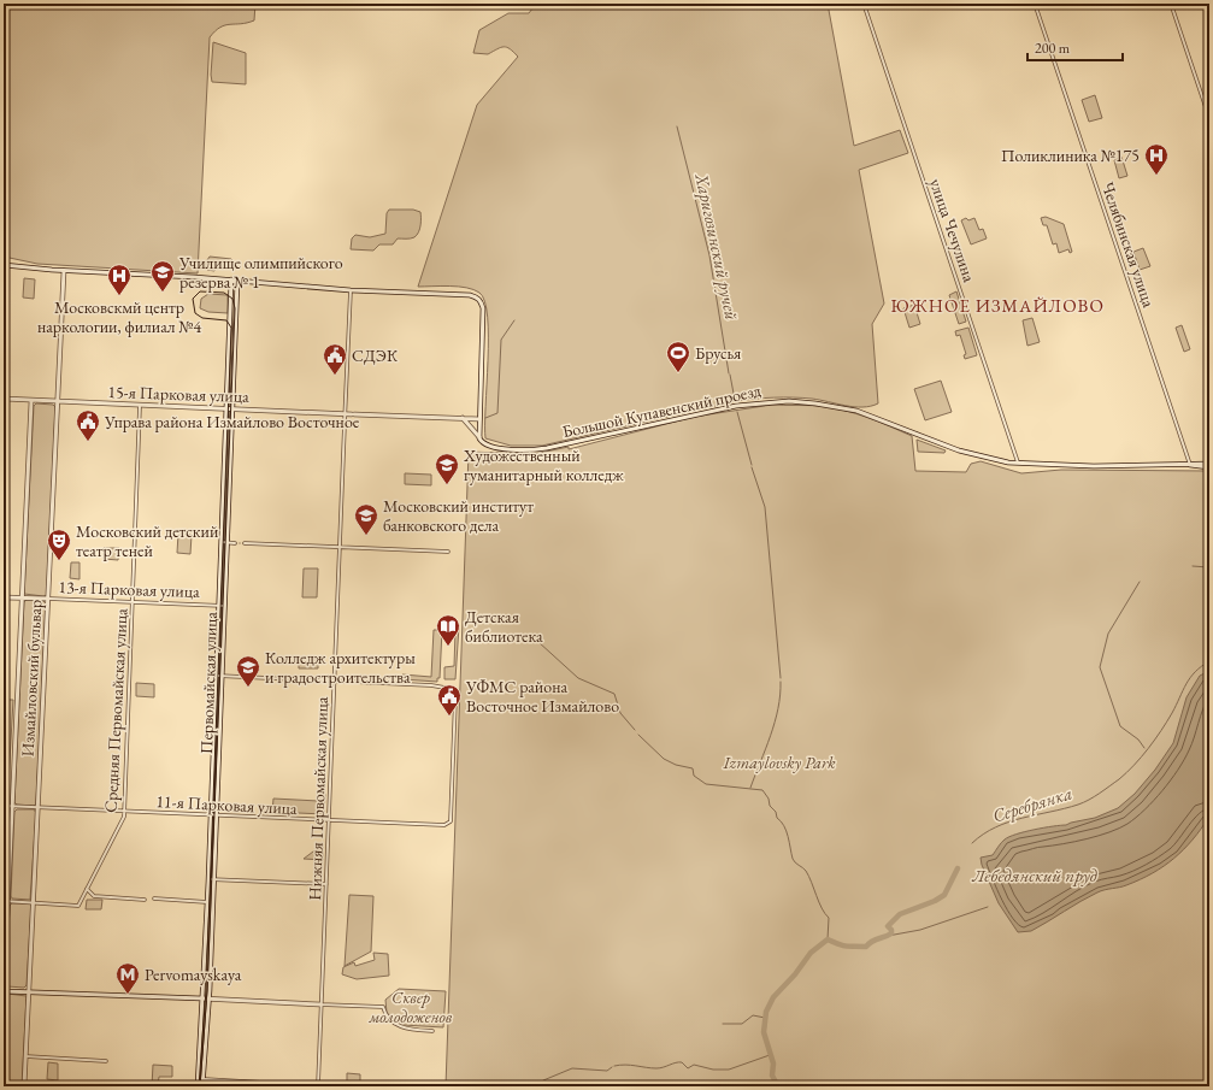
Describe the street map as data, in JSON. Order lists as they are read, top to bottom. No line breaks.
{"streets":{"main road":["15-я Парковая улица","Большой Купавенский проезд","13-я Парковая улица","Измайловский бульвар","Первомайская улица"],"street":["улица Чечулина","Челябинская улица","Средняя Первомайская улица","Нижняя Первомайская улица","11-я Парковая улица"]},"crossings":[["улица Чечулина","Большой Купавенский проезд"],["Челябинская улица","Большой Купавенский проезд"],["15-я Парковая улица","Измайловский бульвар"],["15-я Парковая улица","Первомайская улица"],["15-я Парковая улица","Средняя Первомайская улица"],["15-я Парковая улица","Нижняя Первомайская улица"],["13-я Парковая улица","Измайловский бульвар"],["13-я Парковая улица","Первомайская улица"],["13-я Парковая улица","Средняя Первомайская улица"],["Измайловский бульвар","Средняя Первомайская улица"],["Измайловский бульвар","11-я Парковая улица"],["Первомайская улица","11-я Парковая улица"],["Средняя Первомайская улица","11-я Парковая улица"],["Нижняя Первомайская улица","11-я Парковая улица"]],"districts":["ЮЖНОЕ ИЗМАЙЛОВО"],"water":["Харигозинский ручей","Серебрянка","Лебедянский пруд"],"parks":["Izmaylovsky Park","Сквер молодоженов"],"places":{"hospital":["Поликлиника №175","Московскмй центр наркологии, филиал №4"],"school or university":["Училище олимпийского резерва № 1","Художественный гуманитарный колледж","Московский институт банковского дела","Колледж архитектуры и градостроительства"],"sports":["Брусья"],"public building":["СДЭК","Управа района Измайлово Восточное","УФМС района Восточное Измайлово"],"theatre":["Московский детский театр теней"],"library":["Детская библиотека"],"metro station":["Pervomayskaya"]},"scale_bar":"200 m"}
